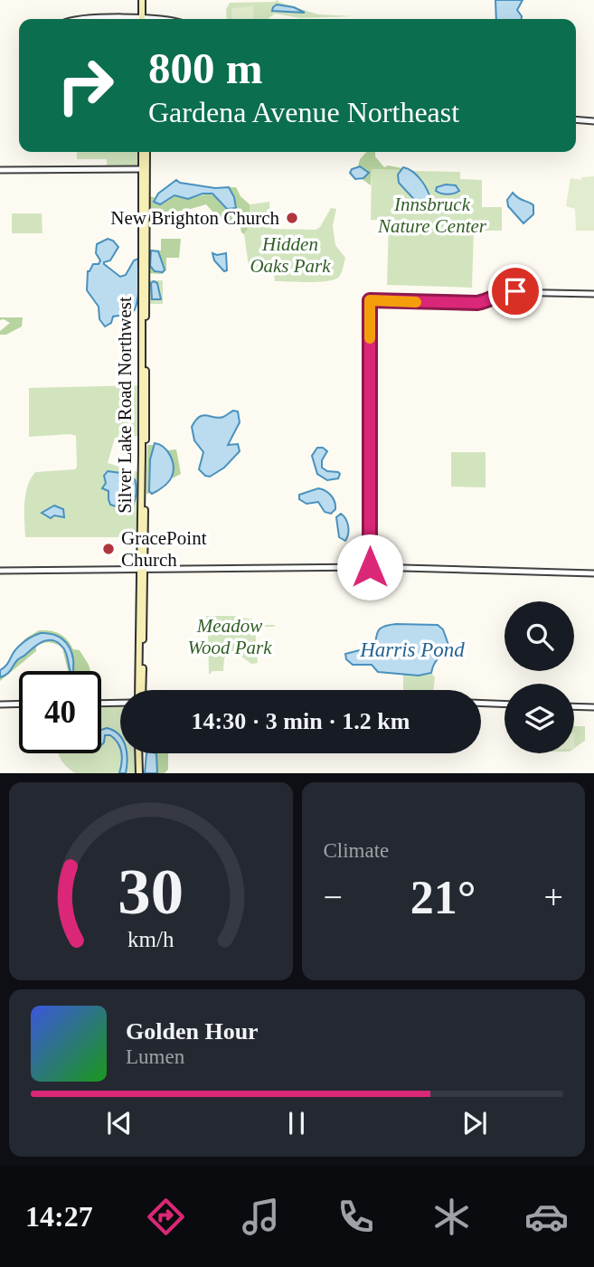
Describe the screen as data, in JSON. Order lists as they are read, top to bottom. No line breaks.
{"water":["Harris Pond"],"parks":["Innsbruck Nature Center","Hidden Oaks Park","Meadow Wood Park"],"places":["New Brighton Church","GracePoint Church"],"page":{"turn":["800 m","Gardena Avenue Northeast"],"limit":"40","trip":"14:30 · 3 min · 1.2 km","tile":"Climate","heat":["−","21°","+"],"song":["Golden Hour","Lumen"],"tabs":"14:27","gauge":["30","km/h"]}}
